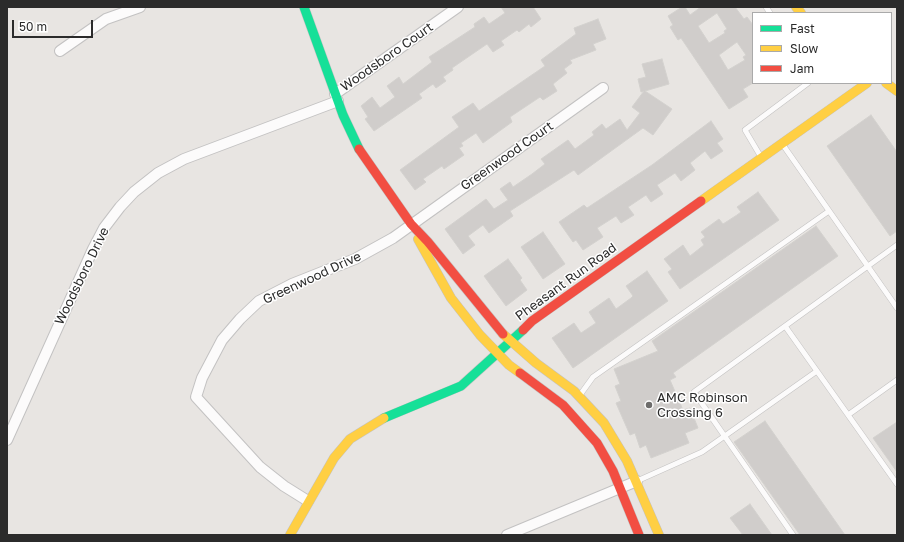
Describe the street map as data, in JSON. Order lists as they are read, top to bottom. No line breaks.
{"streets":{"street":["Woodsboro Court","Greenwood Court","Woodsboro Drive","Greenwood Drive","Pheasant Run Road"]},"crossings":[["Woodsboro Court","Woodsboro Drive"],["Greenwood Court","Greenwood Drive"],["Greenwood Drive","Pheasant Run Road"]],"places":["AMC Robinson Crossing 6"],"legend":["Fast","Slow","Jam"],"scale_bar":"50 m"}
